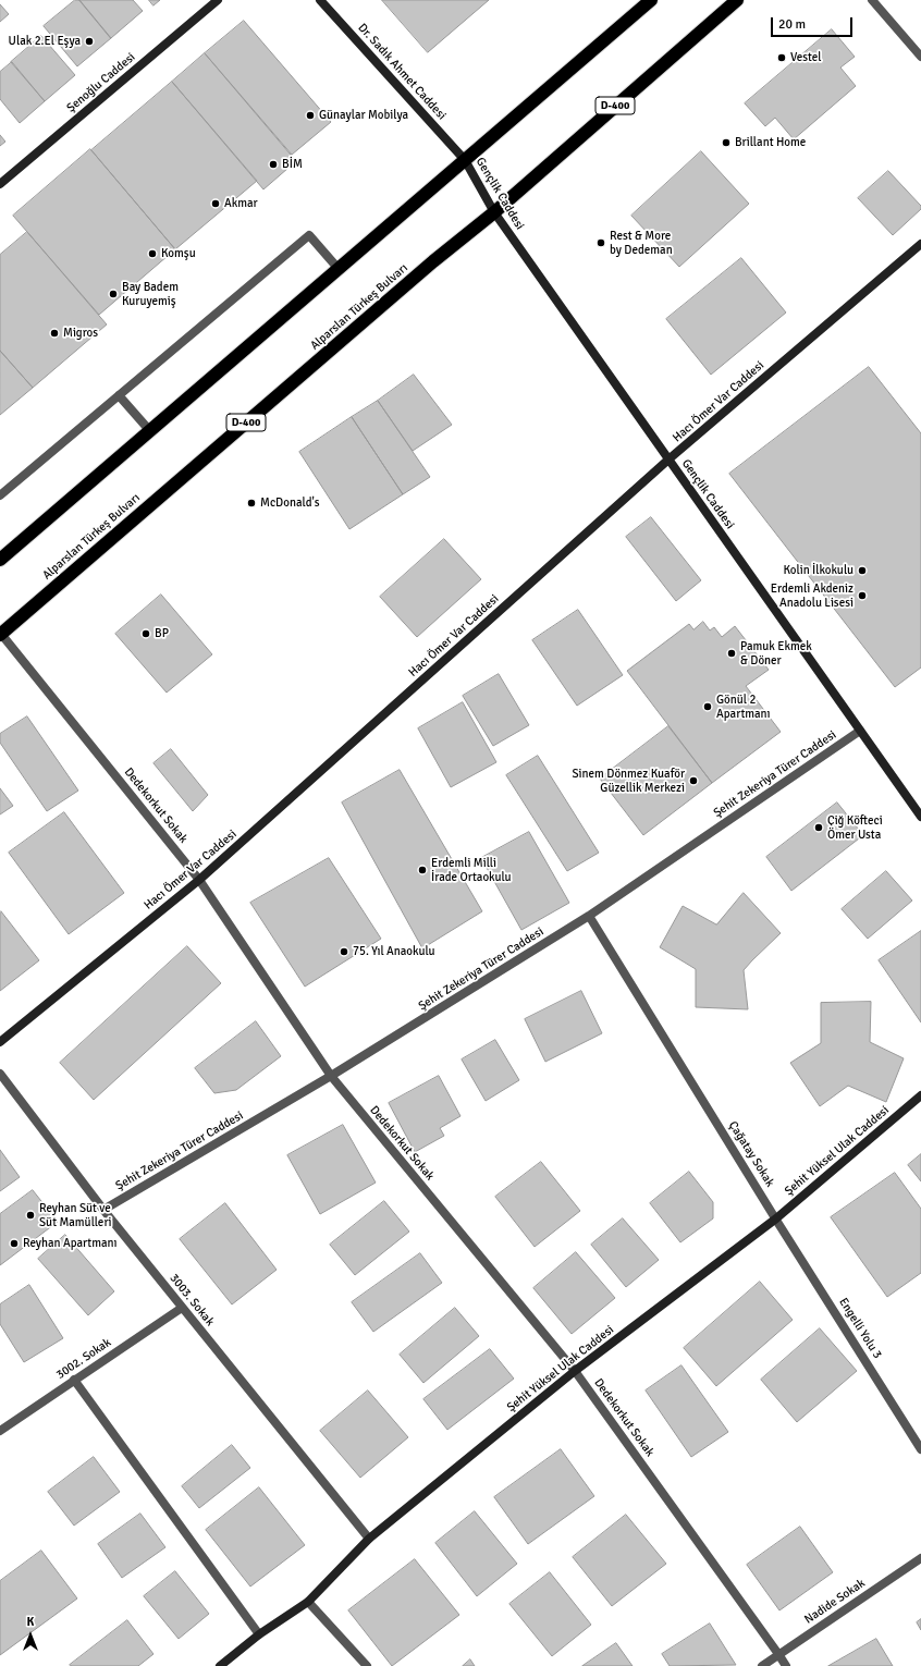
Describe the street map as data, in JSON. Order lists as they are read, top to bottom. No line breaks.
{"streets":{"highway":["D-400","Alparslan Türkeş Bulvarı"],"street":["Dr. Sadık Ahmet Caddesi","Şenoğlu Caddesi","Gençlik Caddesi","Hacı Ömer Var Caddesi","Şehit Zekeriya Türer Caddesi","Dedekorkut Sokak","Şehit Yüksel Ulak Caddesi","Çağatay Sokak","3003. Sokak","Engelli Yolu 3","3002. Sokak","Nadide Sokak"]},"crossings":[["Dr. Sadık Ahmet Caddesi","Gençlik Caddesi"],["Gençlik Caddesi","Alparslan Türkeş Bulvarı"],["Gençlik Caddesi","Hacı Ömer Var Caddesi"],["Gençlik Caddesi","Şehit Zekeriya Türer Caddesi"],["Alparslan Türkeş Bulvarı","Dedekorkut Sokak"],["Hacı Ömer Var Caddesi","Dedekorkut Sokak"],["Şehit Zekeriya Türer Caddesi","Dedekorkut Sokak"],["Şehit Zekeriya Türer Caddesi","Çağatay Sokak"],["Şehit Zekeriya Türer Caddesi","3003. Sokak"],["Dedekorkut Sokak","Şehit Yüksel Ulak Caddesi"],["Dedekorkut Sokak","Nadide Sokak"],["Şehit Yüksel Ulak Caddesi","Çağatay Sokak"],["Şehit Yüksel Ulak Caddesi","3003. Sokak"],["Şehit Yüksel Ulak Caddesi","Engelli Yolu 3"],["Çağatay Sokak","Engelli Yolu 3"],["3003. Sokak","3002. Sokak"]],"places":["Ulak 2.El Eşya","Vestel","Günaylar Mobilya","Brillant Home","BİM","Akmar","Rest & More by Dedeman","Komşu","Bay Badem Kuruyemiş","Migros","McDonald's","Kolin İlkokulu","Erdemli Akdeniz Anadolu Lisesi","BP","Pamuk Ekmek & Döner","Gönül 2 Apartmanı","Sinem Dönmez Kuaför Güzellik Merkezi","Çiğ Köfteci Ömer Usta","Erdemli Milli İrade Ortaokulu","75. Yıl Anaokulu","Reyhan Süt ve Süt Mamülleri","Reyhan Apartmanı"],"scale_bar":"20 m","north":"top"}
